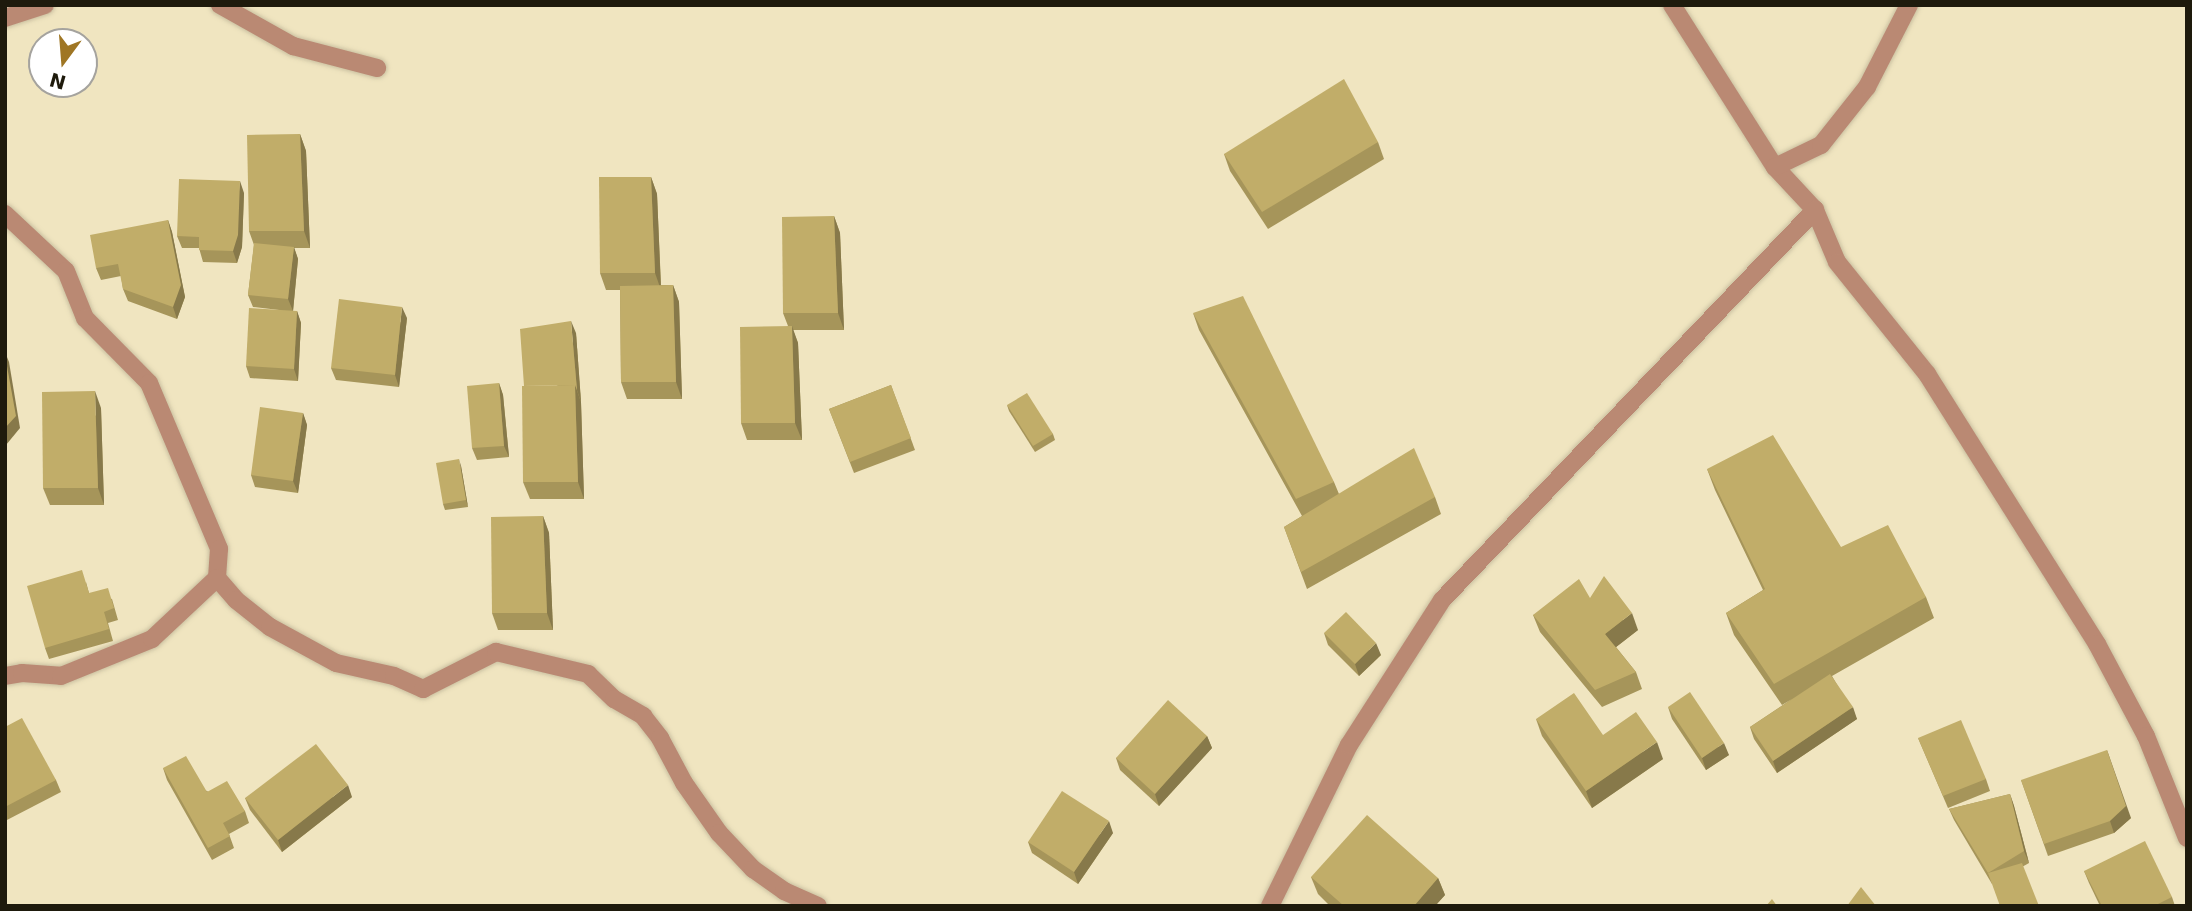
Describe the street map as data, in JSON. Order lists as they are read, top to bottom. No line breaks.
{"north":"bottom"}
